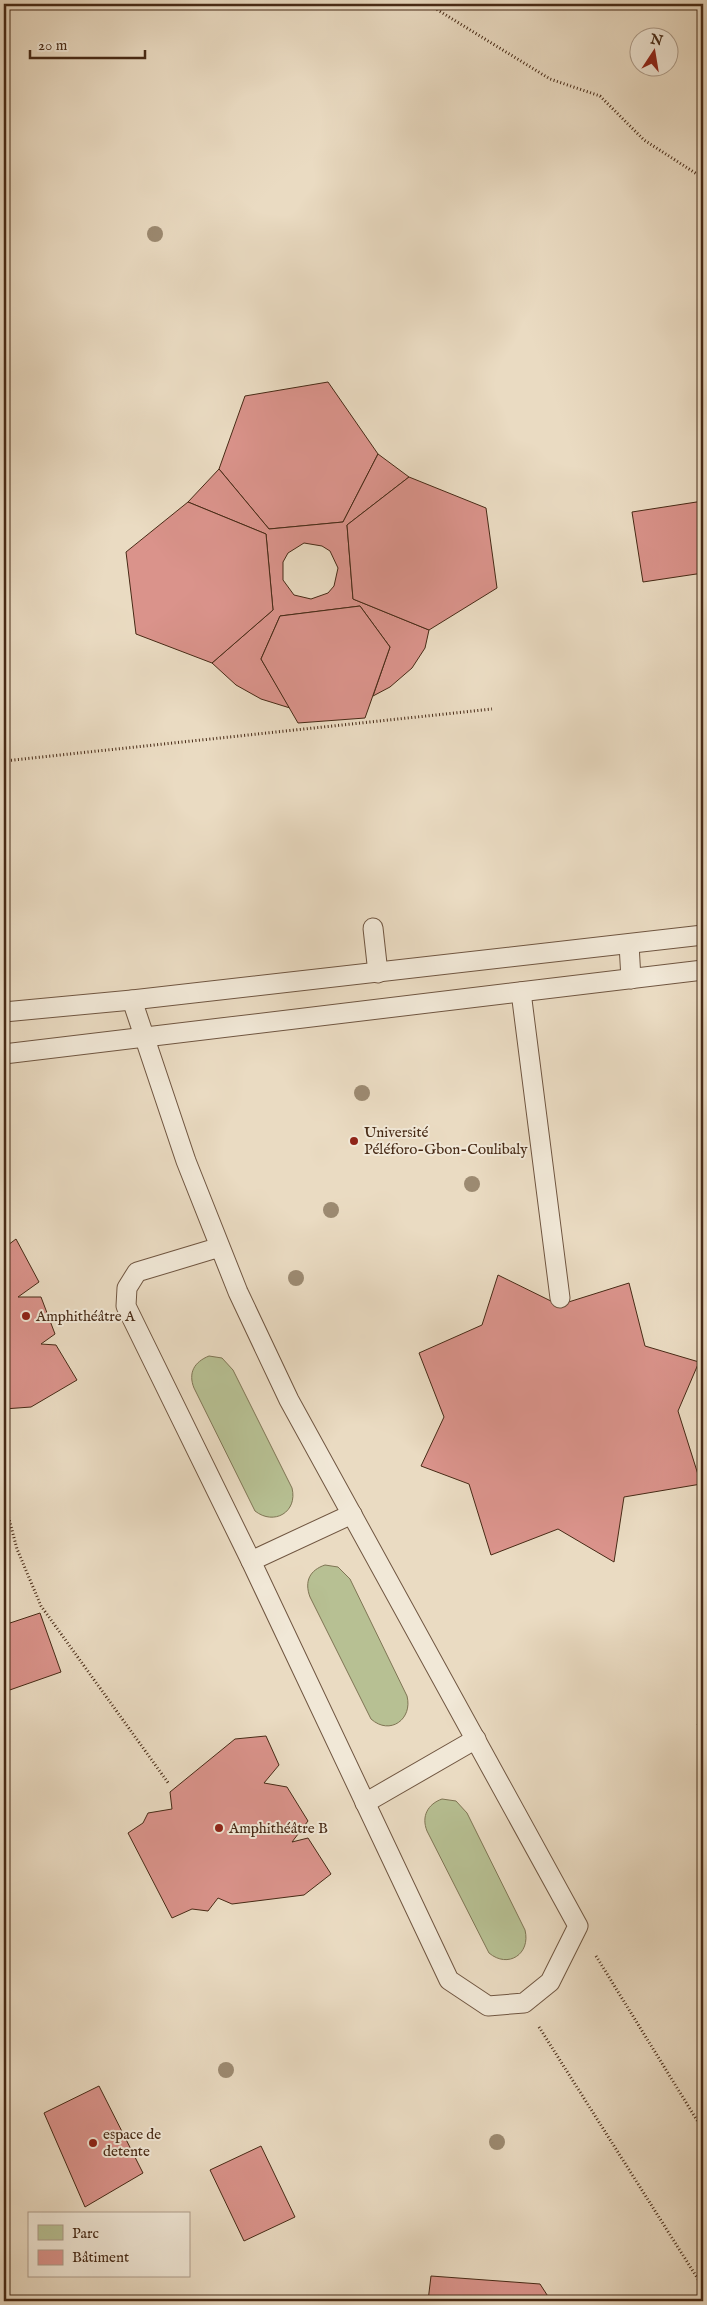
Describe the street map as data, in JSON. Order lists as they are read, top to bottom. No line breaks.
{"places":["Université Péléforo-Gbon-Coulibaly","Amphithéâtre A","Amphithéâtre B","espace de detente"],"legend":["Parc","Bâtiment"],"scale_bar":"20 m","north":"top"}
